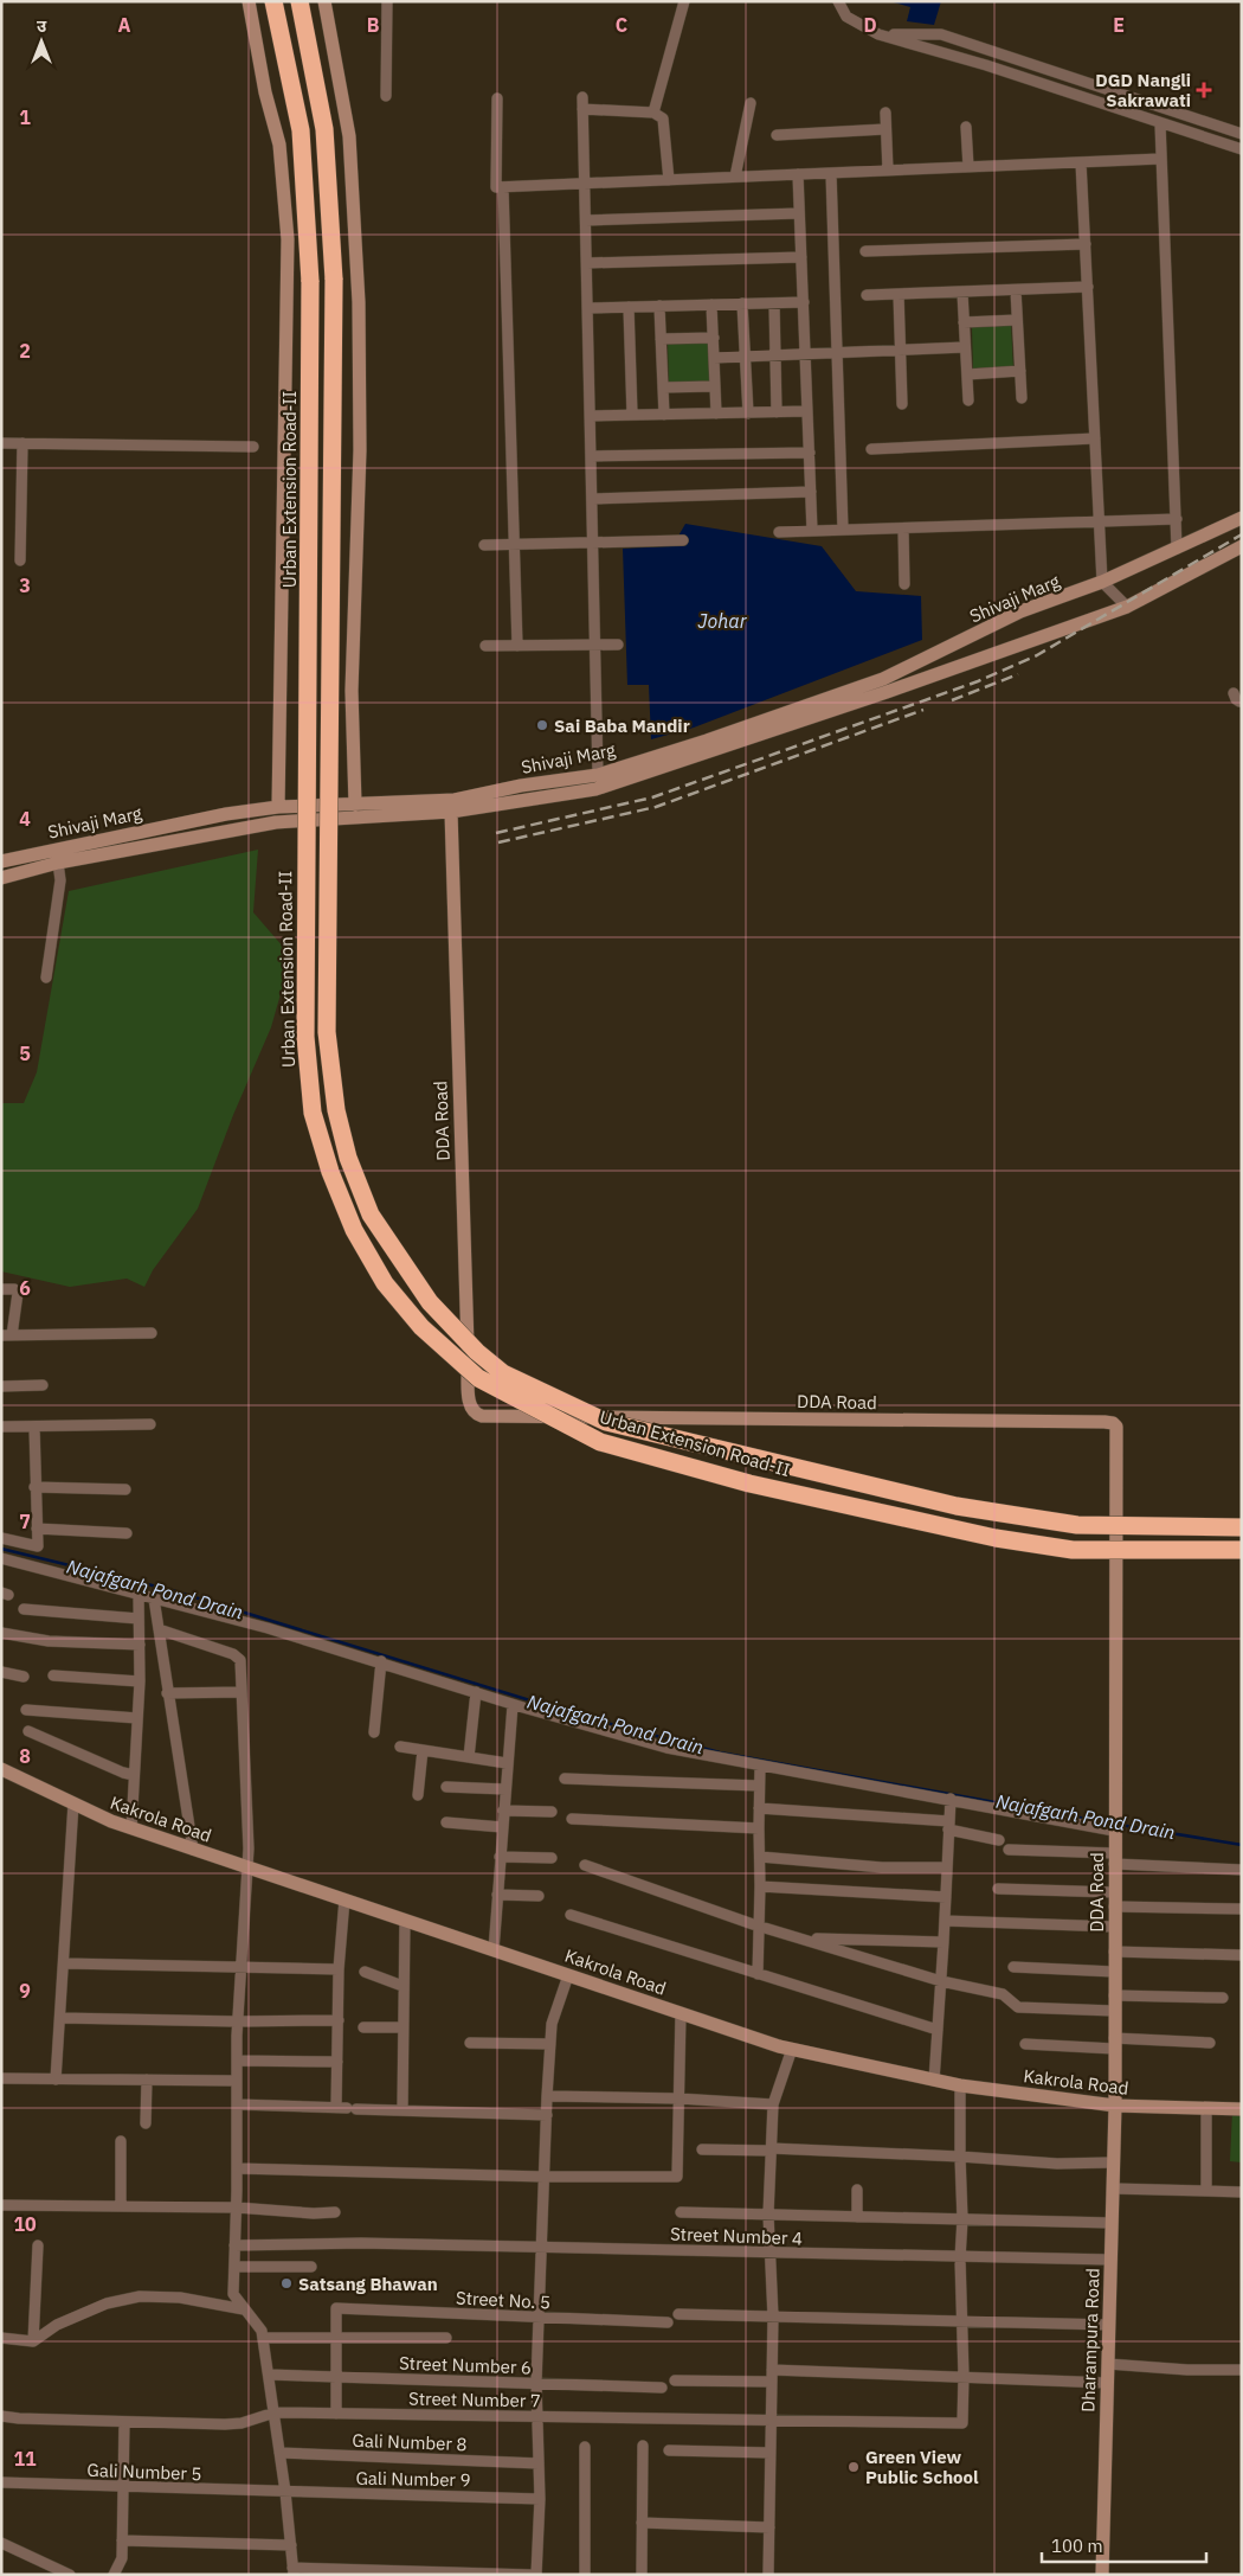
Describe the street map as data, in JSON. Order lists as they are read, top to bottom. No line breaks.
{"streets":{"highway":["Urban Extension Road-II"],"street":["Shivaji Marg","DDA Road","Kakrola Road","Street Number 4","Street No. 5","Dharampura Road","Street Number 6","Street Number 7","Gali Number 8","Gali Number 5","Gali Number 9"]},"crossings":[["Shivaji Marg","DDA Road"],["DDA Road","Kakrola Road"],["DDA Road","Dharampura Road"],["Kakrola Road","Dharampura Road"],["Street Number 4","Dharampura Road"],["Gali Number 5","Gali Number 9"]],"water":["Johar","Najafgarh Pond Drain"],"places":{"health":["DGD Nangli Sakrawati"],"other":["Sai Baba Mandir","Satsang Bhawan","Green View Public School"]},"scale_bar":"100 m","north":"top","grid":{"columns":["A","B","C","D","E"],"rows":["1","2","3","4","5","6","7","8","9","10","11"]}}
